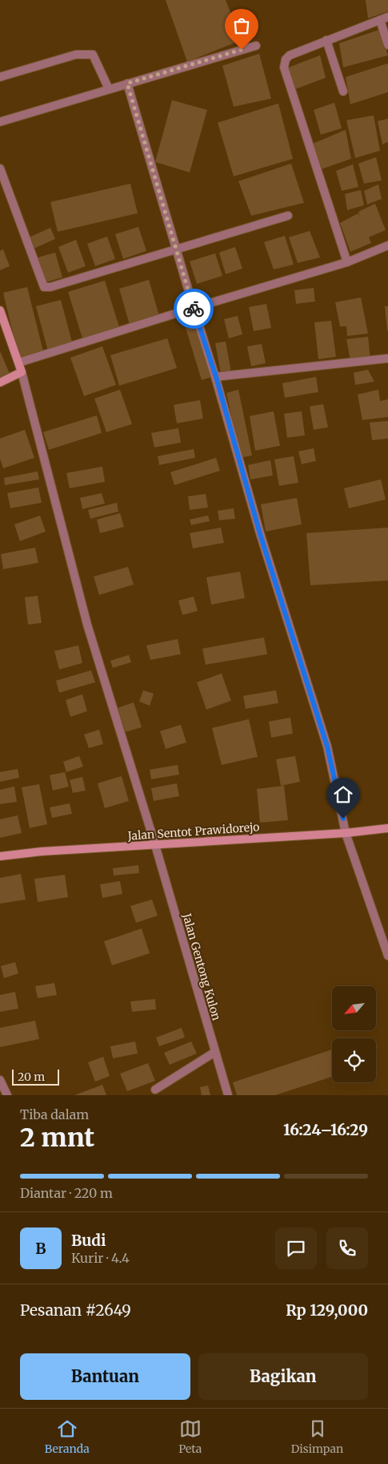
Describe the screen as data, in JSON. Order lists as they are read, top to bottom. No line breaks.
{"streets":{"main road":["Jalan Sentot Prawidorejo"],"street":["Jalan Gentong Kulon"]},"crossings":[["Jalan Sentot Prawidorejo","Jalan Gentong Kulon"]],"scale_bar":"20 m","north":"bottom left","page":{"scale":"20 m","heading":["2 mnt","Tiba dalam","16:24–16:29"],"panel":["Budi","Kurir · 4.4","Pesanan #2649","Rp 129,000"],"bar":"Diantar · 220 m","round":"B","buttons":["Bantuan","Bagikan"],"tabs":["Beranda","Peta","Disimpan"]}}
